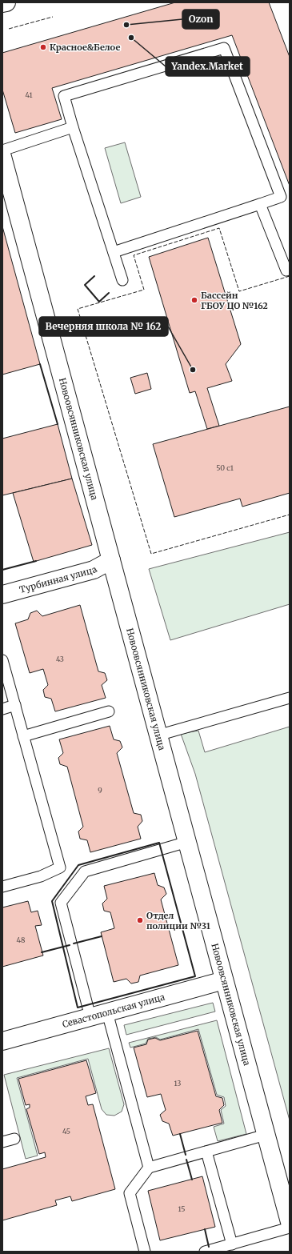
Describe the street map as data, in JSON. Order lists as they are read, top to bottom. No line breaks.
{"streets":{"street":["Новоовсянниковская улица","Турбинная улица","Севастопольская улица"]},"crossings":[["Новоовсянниковская улица","Турбинная улица"],["Новоовсянниковская улица","Севастопольская улица"]],"places":["Ozon","Yandex.Market","Красное&Белое","Бассейн ГБОУ ЦО №162","Вечерняя школа № 162","Отдел полиции №31"],"house_numbers":["41","50 с1","43","9","48","13","45","15"]}
